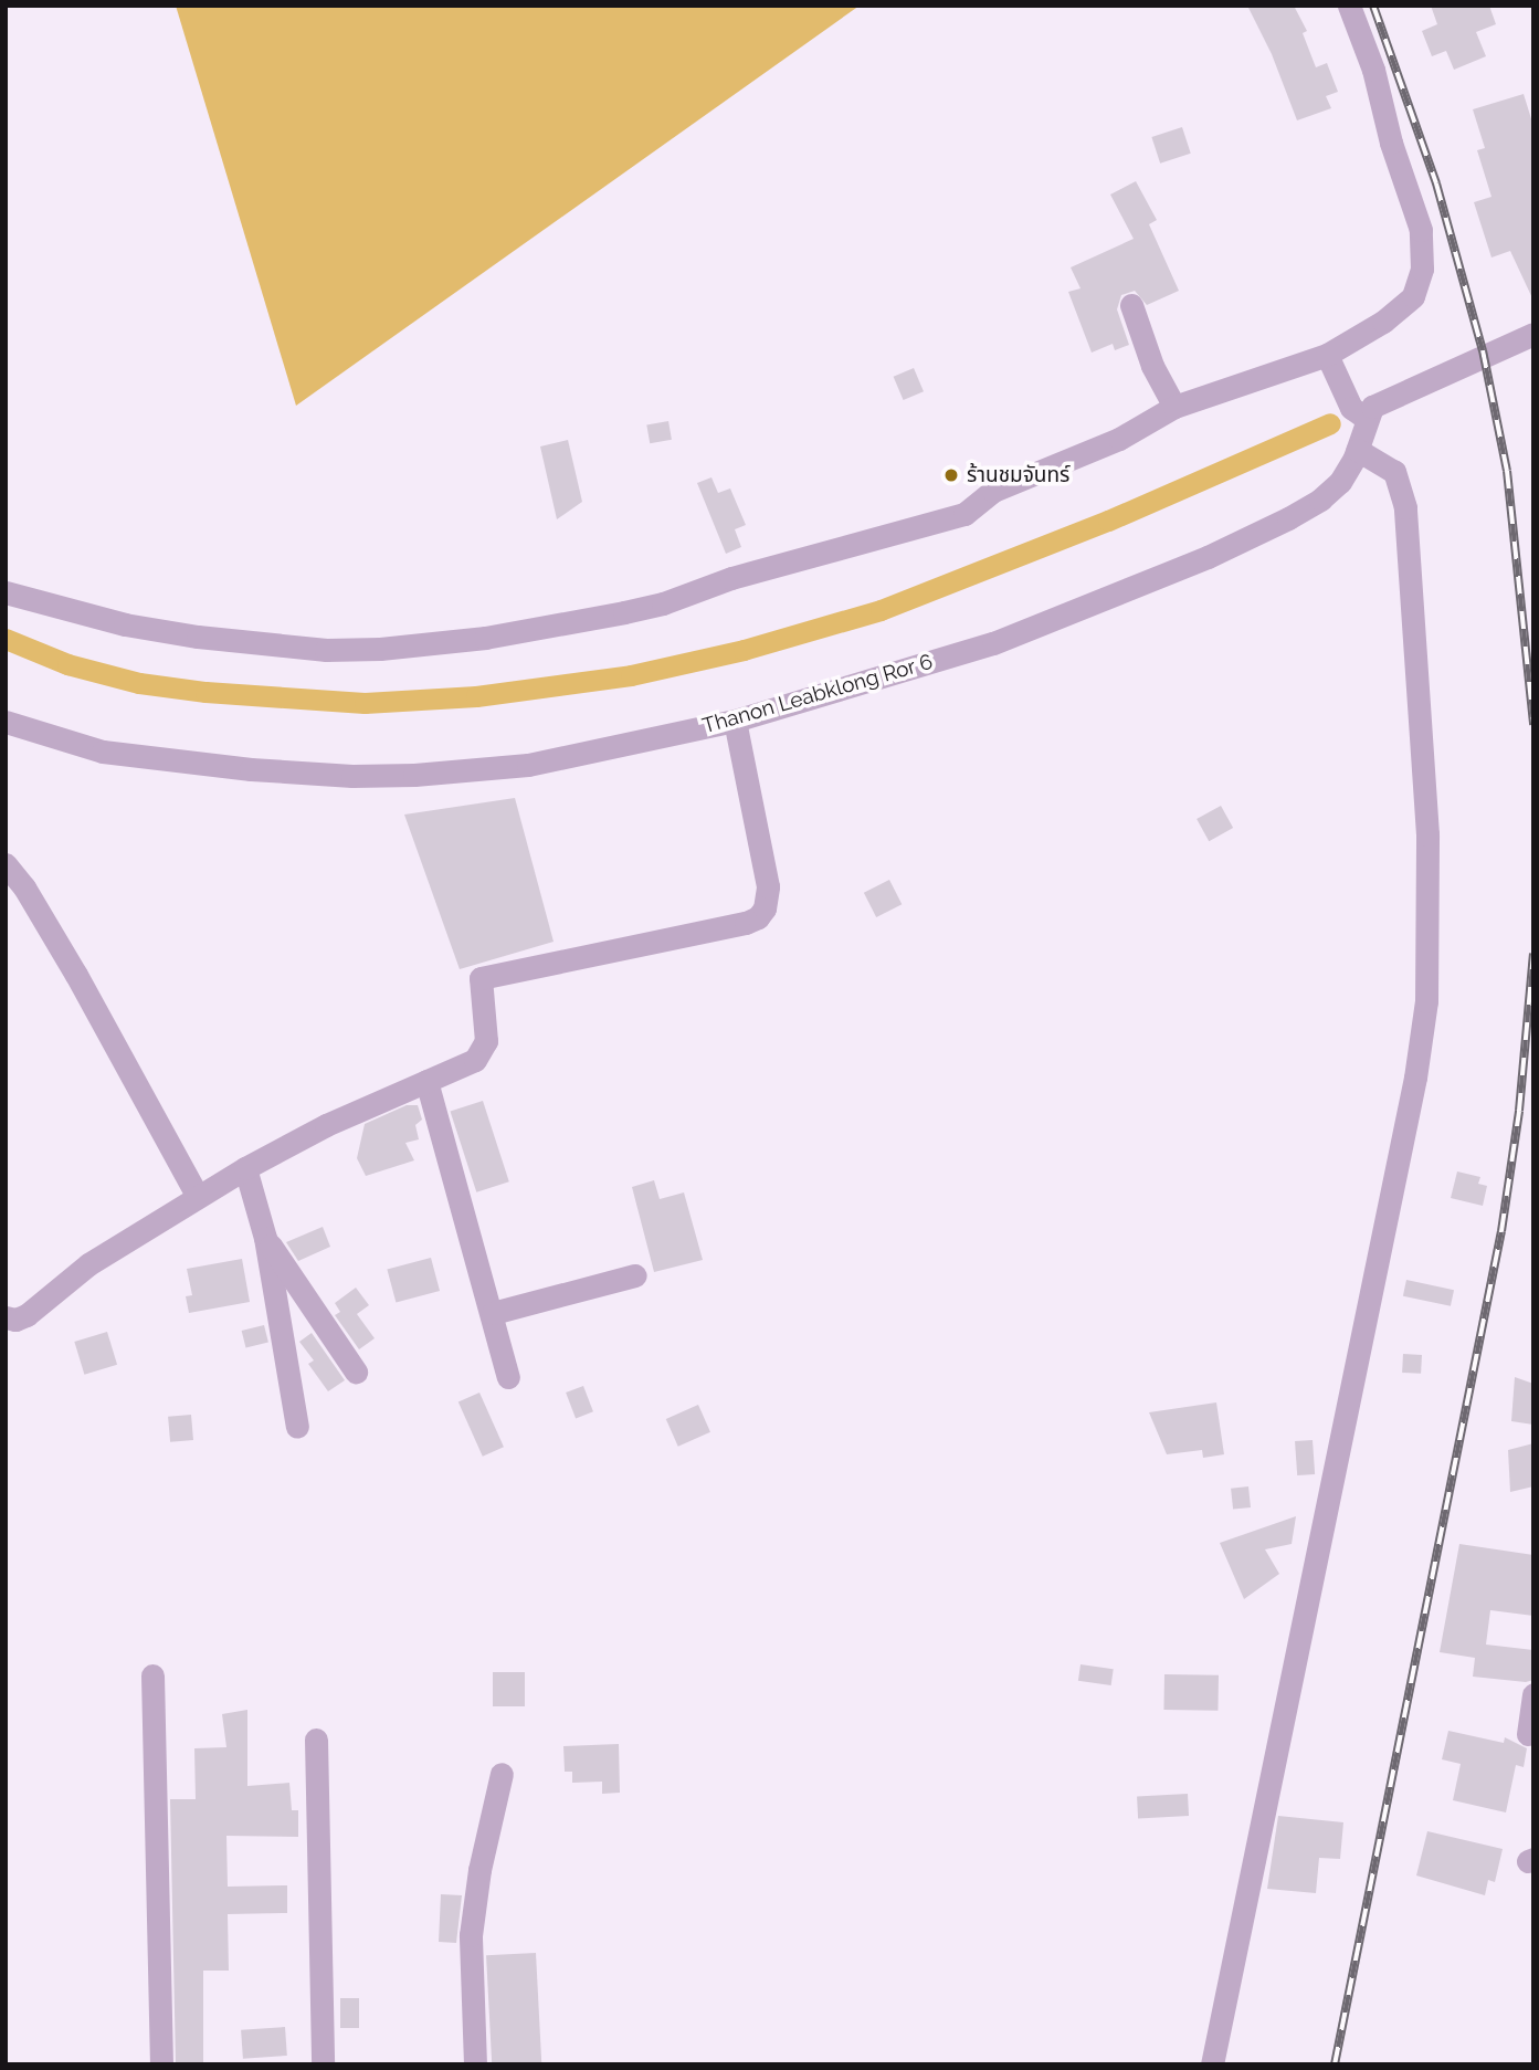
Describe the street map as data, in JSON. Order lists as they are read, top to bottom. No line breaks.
{"streets":{"street":["Thanon Leabklong Ror 6"]},"places":["ร้านชมจันทร์"]}
